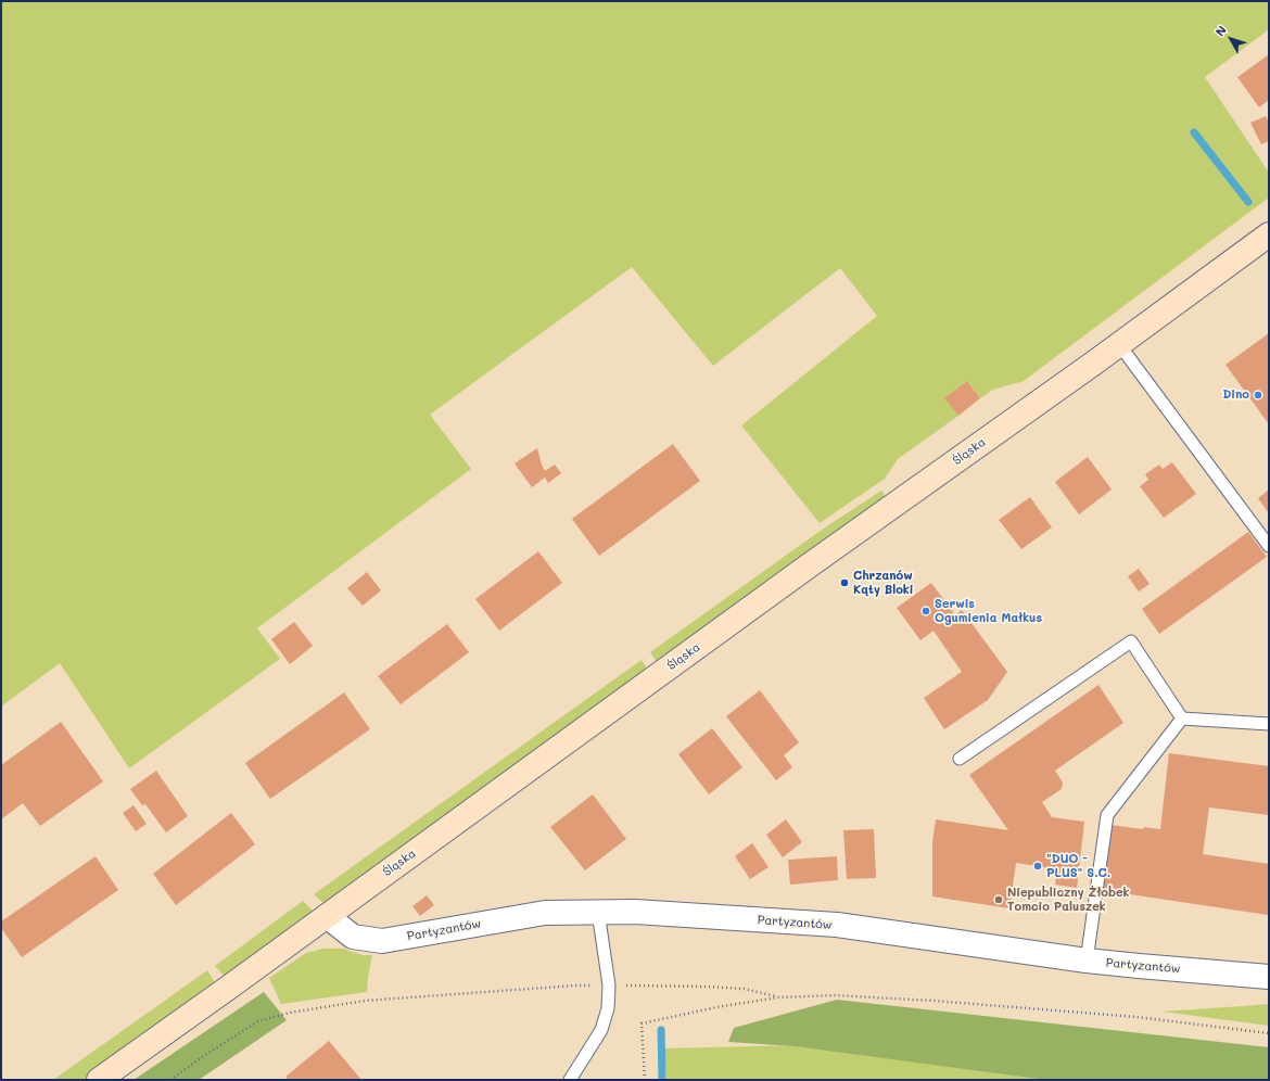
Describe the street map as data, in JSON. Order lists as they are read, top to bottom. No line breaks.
{"streets":{"main road":["Śląska"],"street":["Partyzantów"]},"crossings":[["Śląska","Partyzantów"]],"places":["Dino","Chrzanów Kąty Bloki","Serwis Ogumienia Małkus","\"DUO - PLUS\" S.C.","Niepubliczny Żłobek Tomcio Paluszek"],"north":"top left"}
